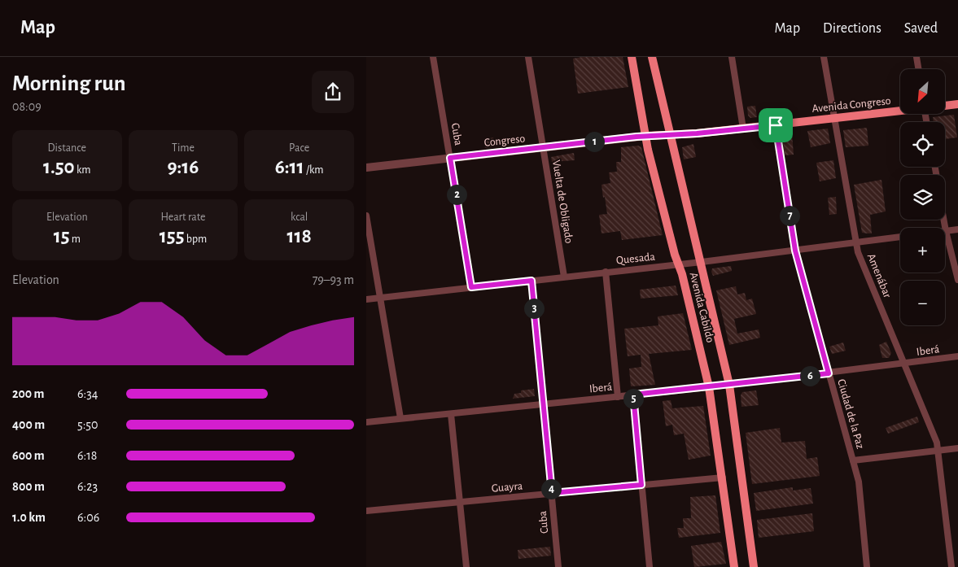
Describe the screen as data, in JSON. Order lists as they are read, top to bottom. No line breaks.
{"streets":{"main road":["Avenida Congreso","Avenida Cabildo"],"street":["Cuba","Congreso","Vuelta de Obligado","Quesada","Amenábar","Iberá","Ciudad de la Paz","Guayra"]},"crossings":[["Avenida Congreso","Congreso"],["Avenida Congreso","Amenábar"],["Avenida Congreso","Avenida Cabildo"],["Avenida Congreso","Ciudad de la Paz"],["Cuba","Congreso"],["Cuba","Quesada"],["Cuba","Iberá"],["Cuba","Guayra"],["Congreso","Vuelta de Obligado"],["Congreso","Avenida Cabildo"],["Vuelta de Obligado","Quesada"],["Quesada","Amenábar"],["Quesada","Avenida Cabildo"],["Quesada","Ciudad de la Paz"],["Amenábar","Iberá"],["Avenida Cabildo","Iberá"],["Avenida Cabildo","Guayra"],["Iberá","Ciudad de la Paz"]],"north":"bottom left","page":{"header":"Map","nav":["Map","Directions","Saved"],"heading":["Morning run","08:09"],"map_buttons":["+","−"],"stats":[["Distance","1.50 km"],["Time","9:16"],["Pace","6:11 /km"],["Elevation","15 m"],["Heart rate","155 bpm"],["kcal","118"]],"pins":["1","2","7","3","6","5","4"],"chart":["Elevation","79–93 m"],"list":[{"name":"200 m","note":"6:34"},{"name":"400 m","note":"5:50"},{"name":"600 m","note":"6:18"},{"name":"800 m","note":"6:23"},{"name":"1.0 km","note":"6:06"}]}}
